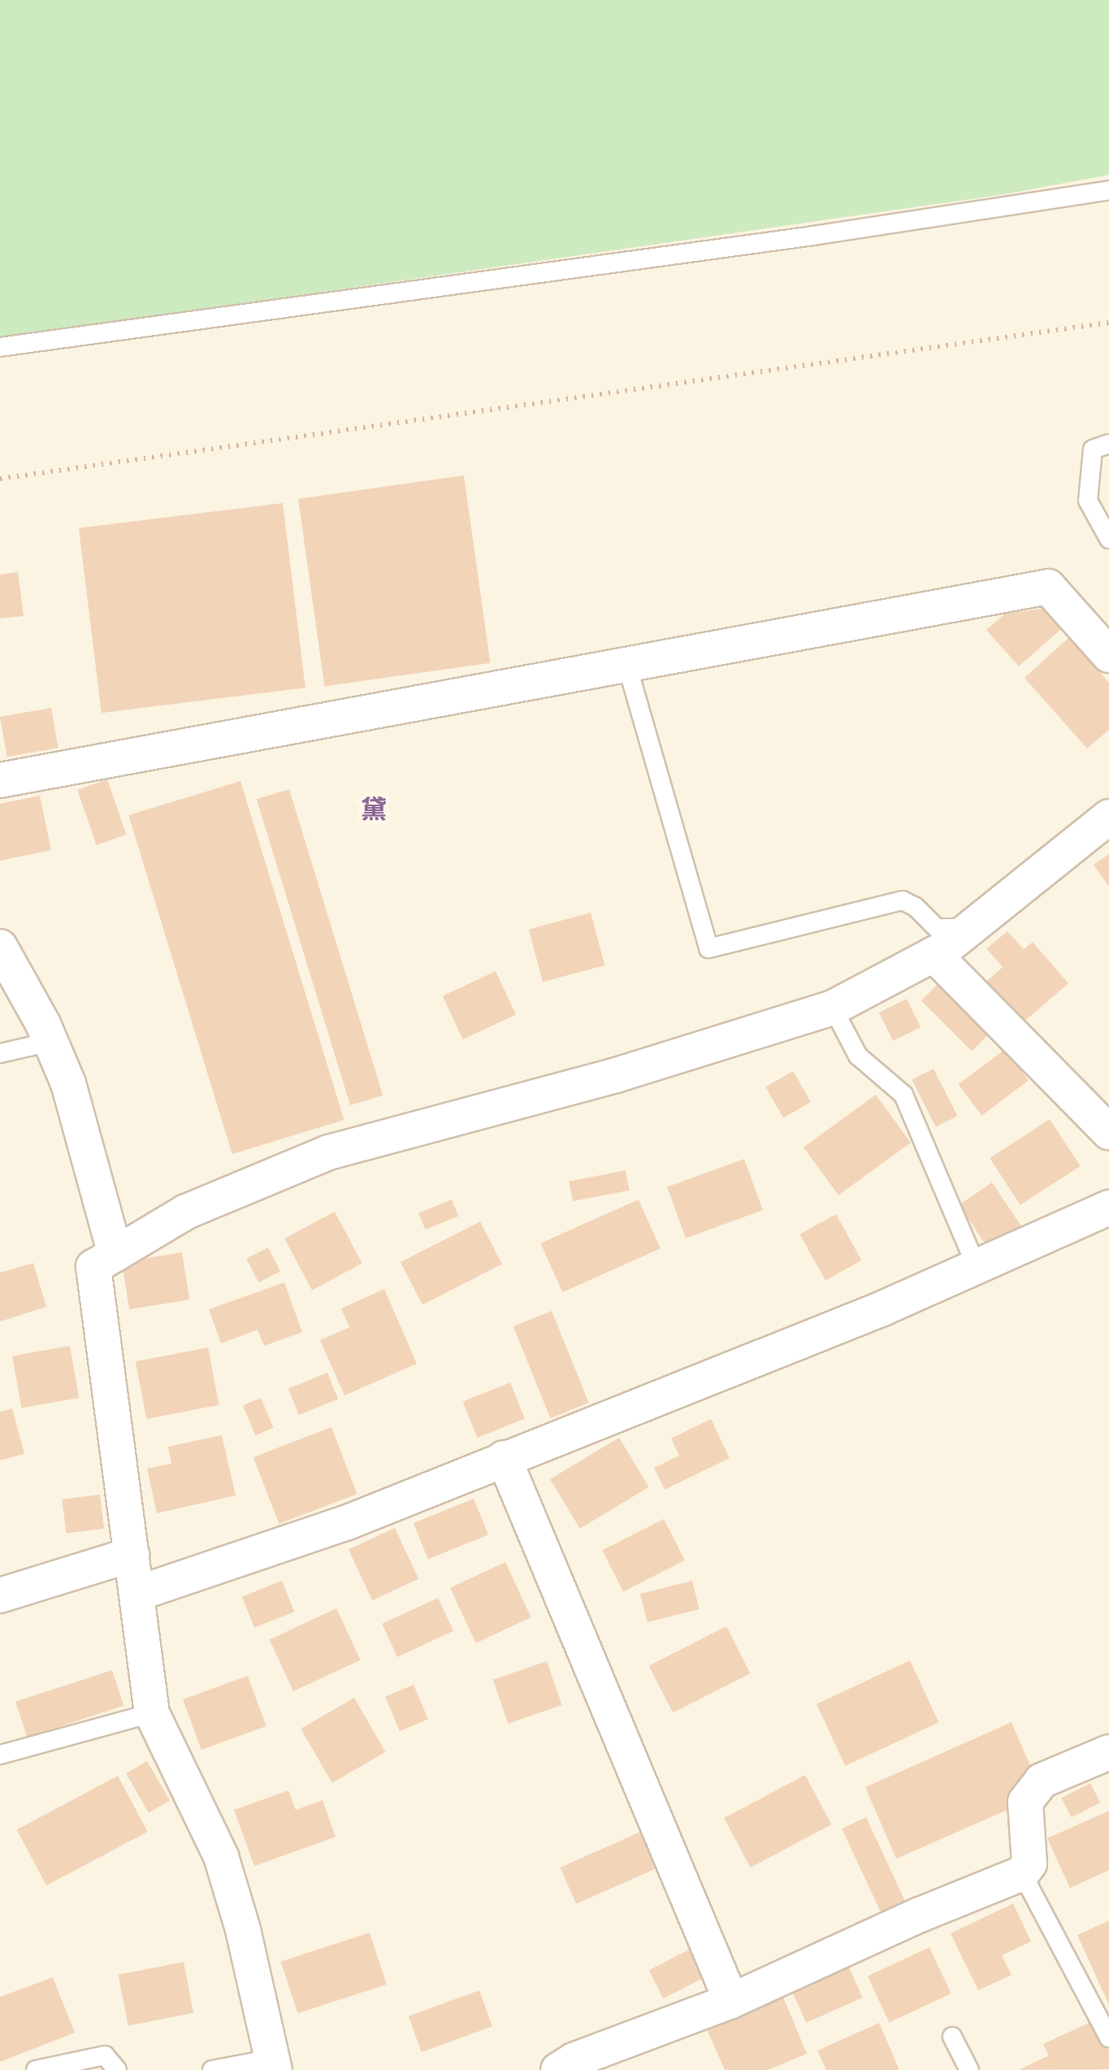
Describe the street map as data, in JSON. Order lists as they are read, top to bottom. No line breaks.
{"districts":["黛"]}
